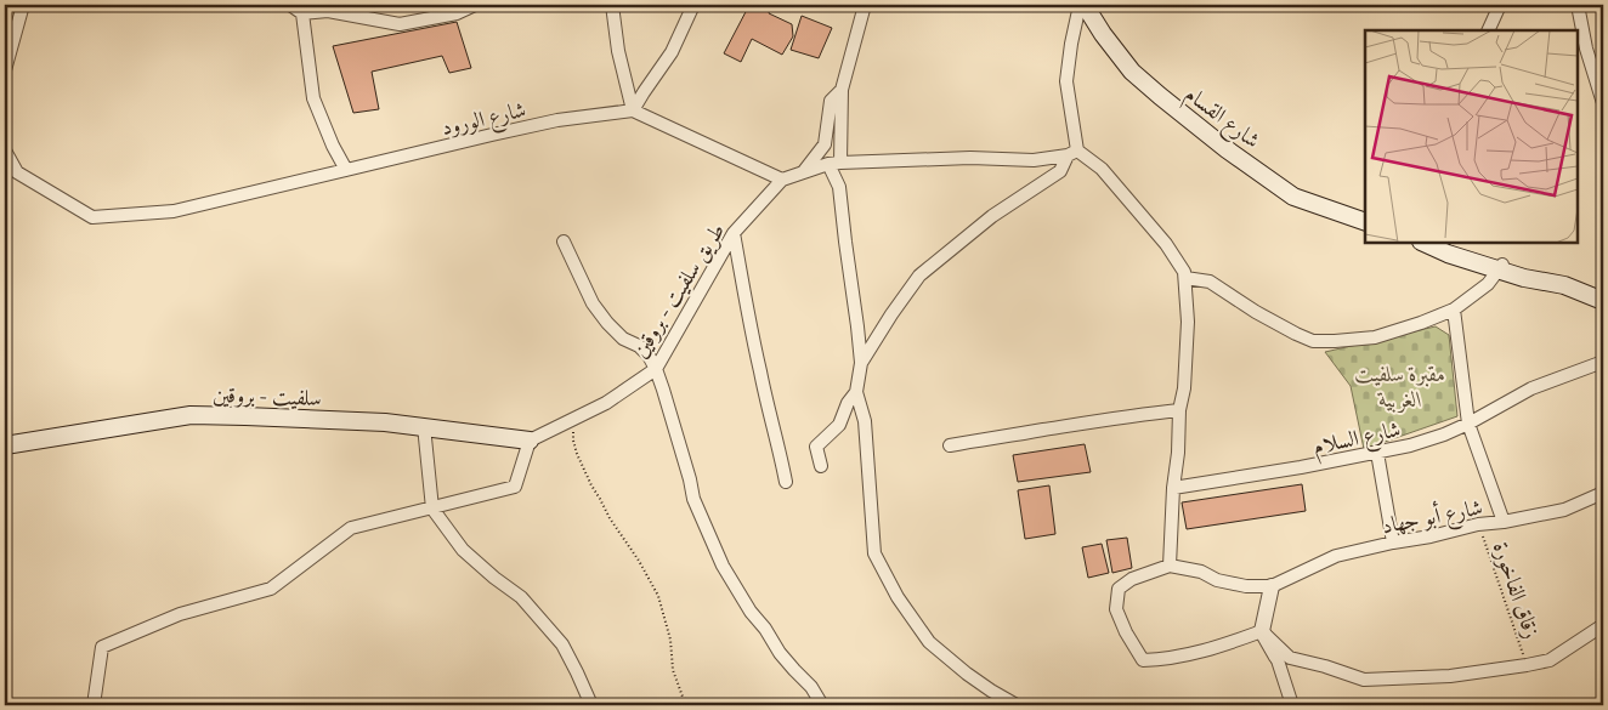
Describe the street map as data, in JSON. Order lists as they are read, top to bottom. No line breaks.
{"streets":{"main road":["شارع القسام","سلفيت - بروقين"],"street":["شارع الورود","طريق سلفيت - بروقين","شارع السلام","شارع أبو جهاد"],"path":["زقاق الفاخورة"]},"crossings":[["طريق سلفيت - بروقين","سلفيت - بروقين"],["شارع أبو جهاد","زقاق الفاخورة"]],"parks":["مقبرة سلفيت الغربية"]}
